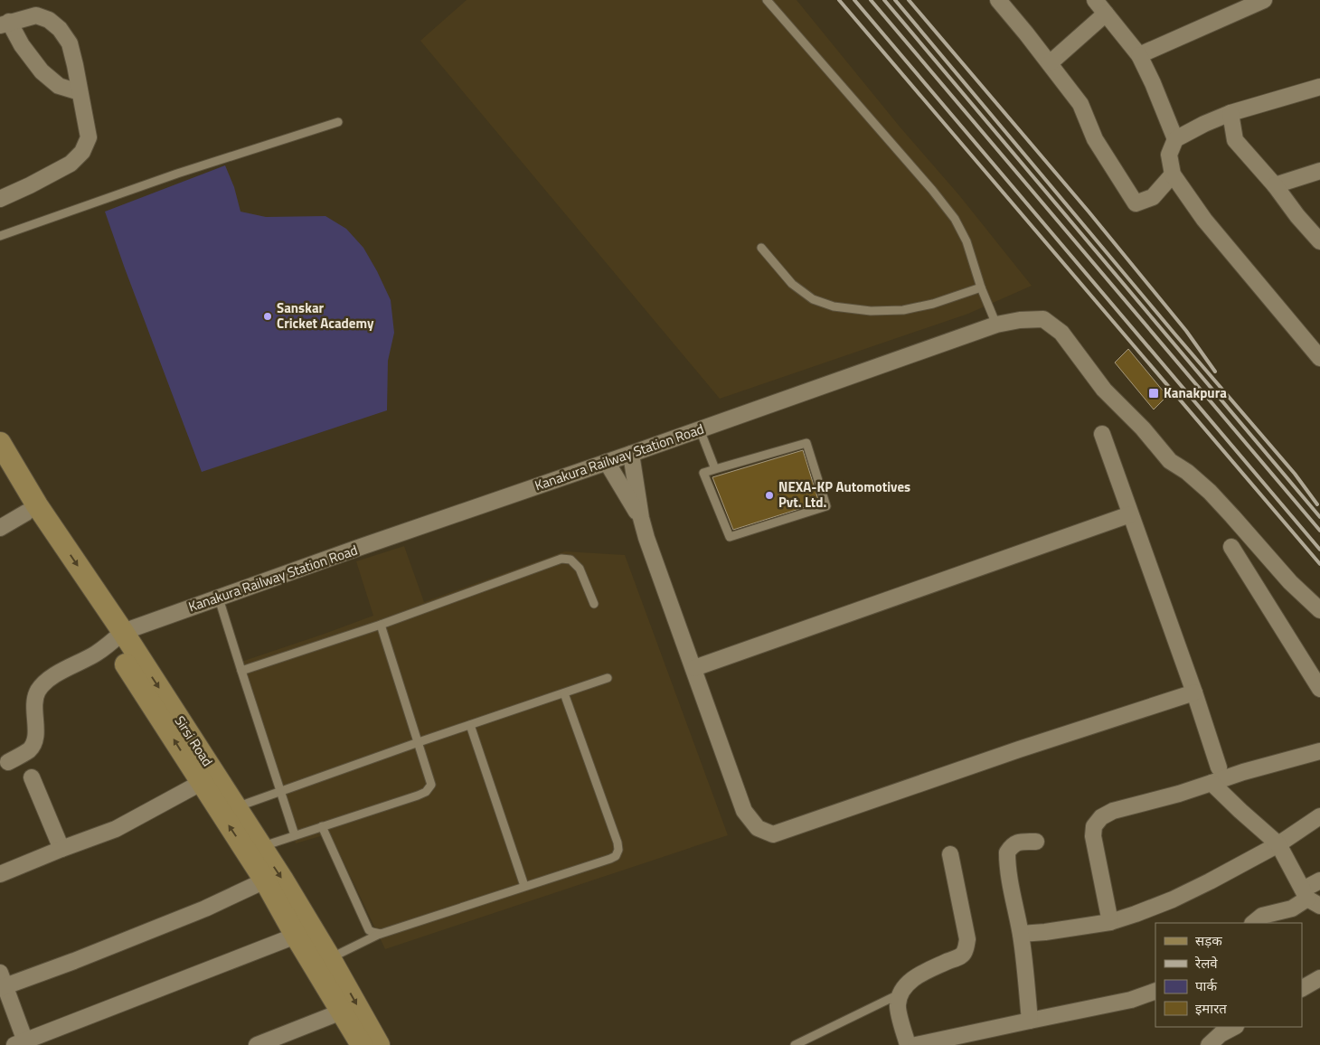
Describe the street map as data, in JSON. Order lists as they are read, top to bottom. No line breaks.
{"streets":{"main road":["Sirsi Road"],"street":["Kanakura Railway Station Road"]},"crossings":[["Kanakura Railway Station Road","Sirsi Road"]],"places":{"other":["Sanskar Cricket Academy","NEXA-KP Automotives Pvt. Ltd."],"transit":["Kanakpura"]},"legend":["सड़क","रेलवे","पार्क","इमारत"]}
